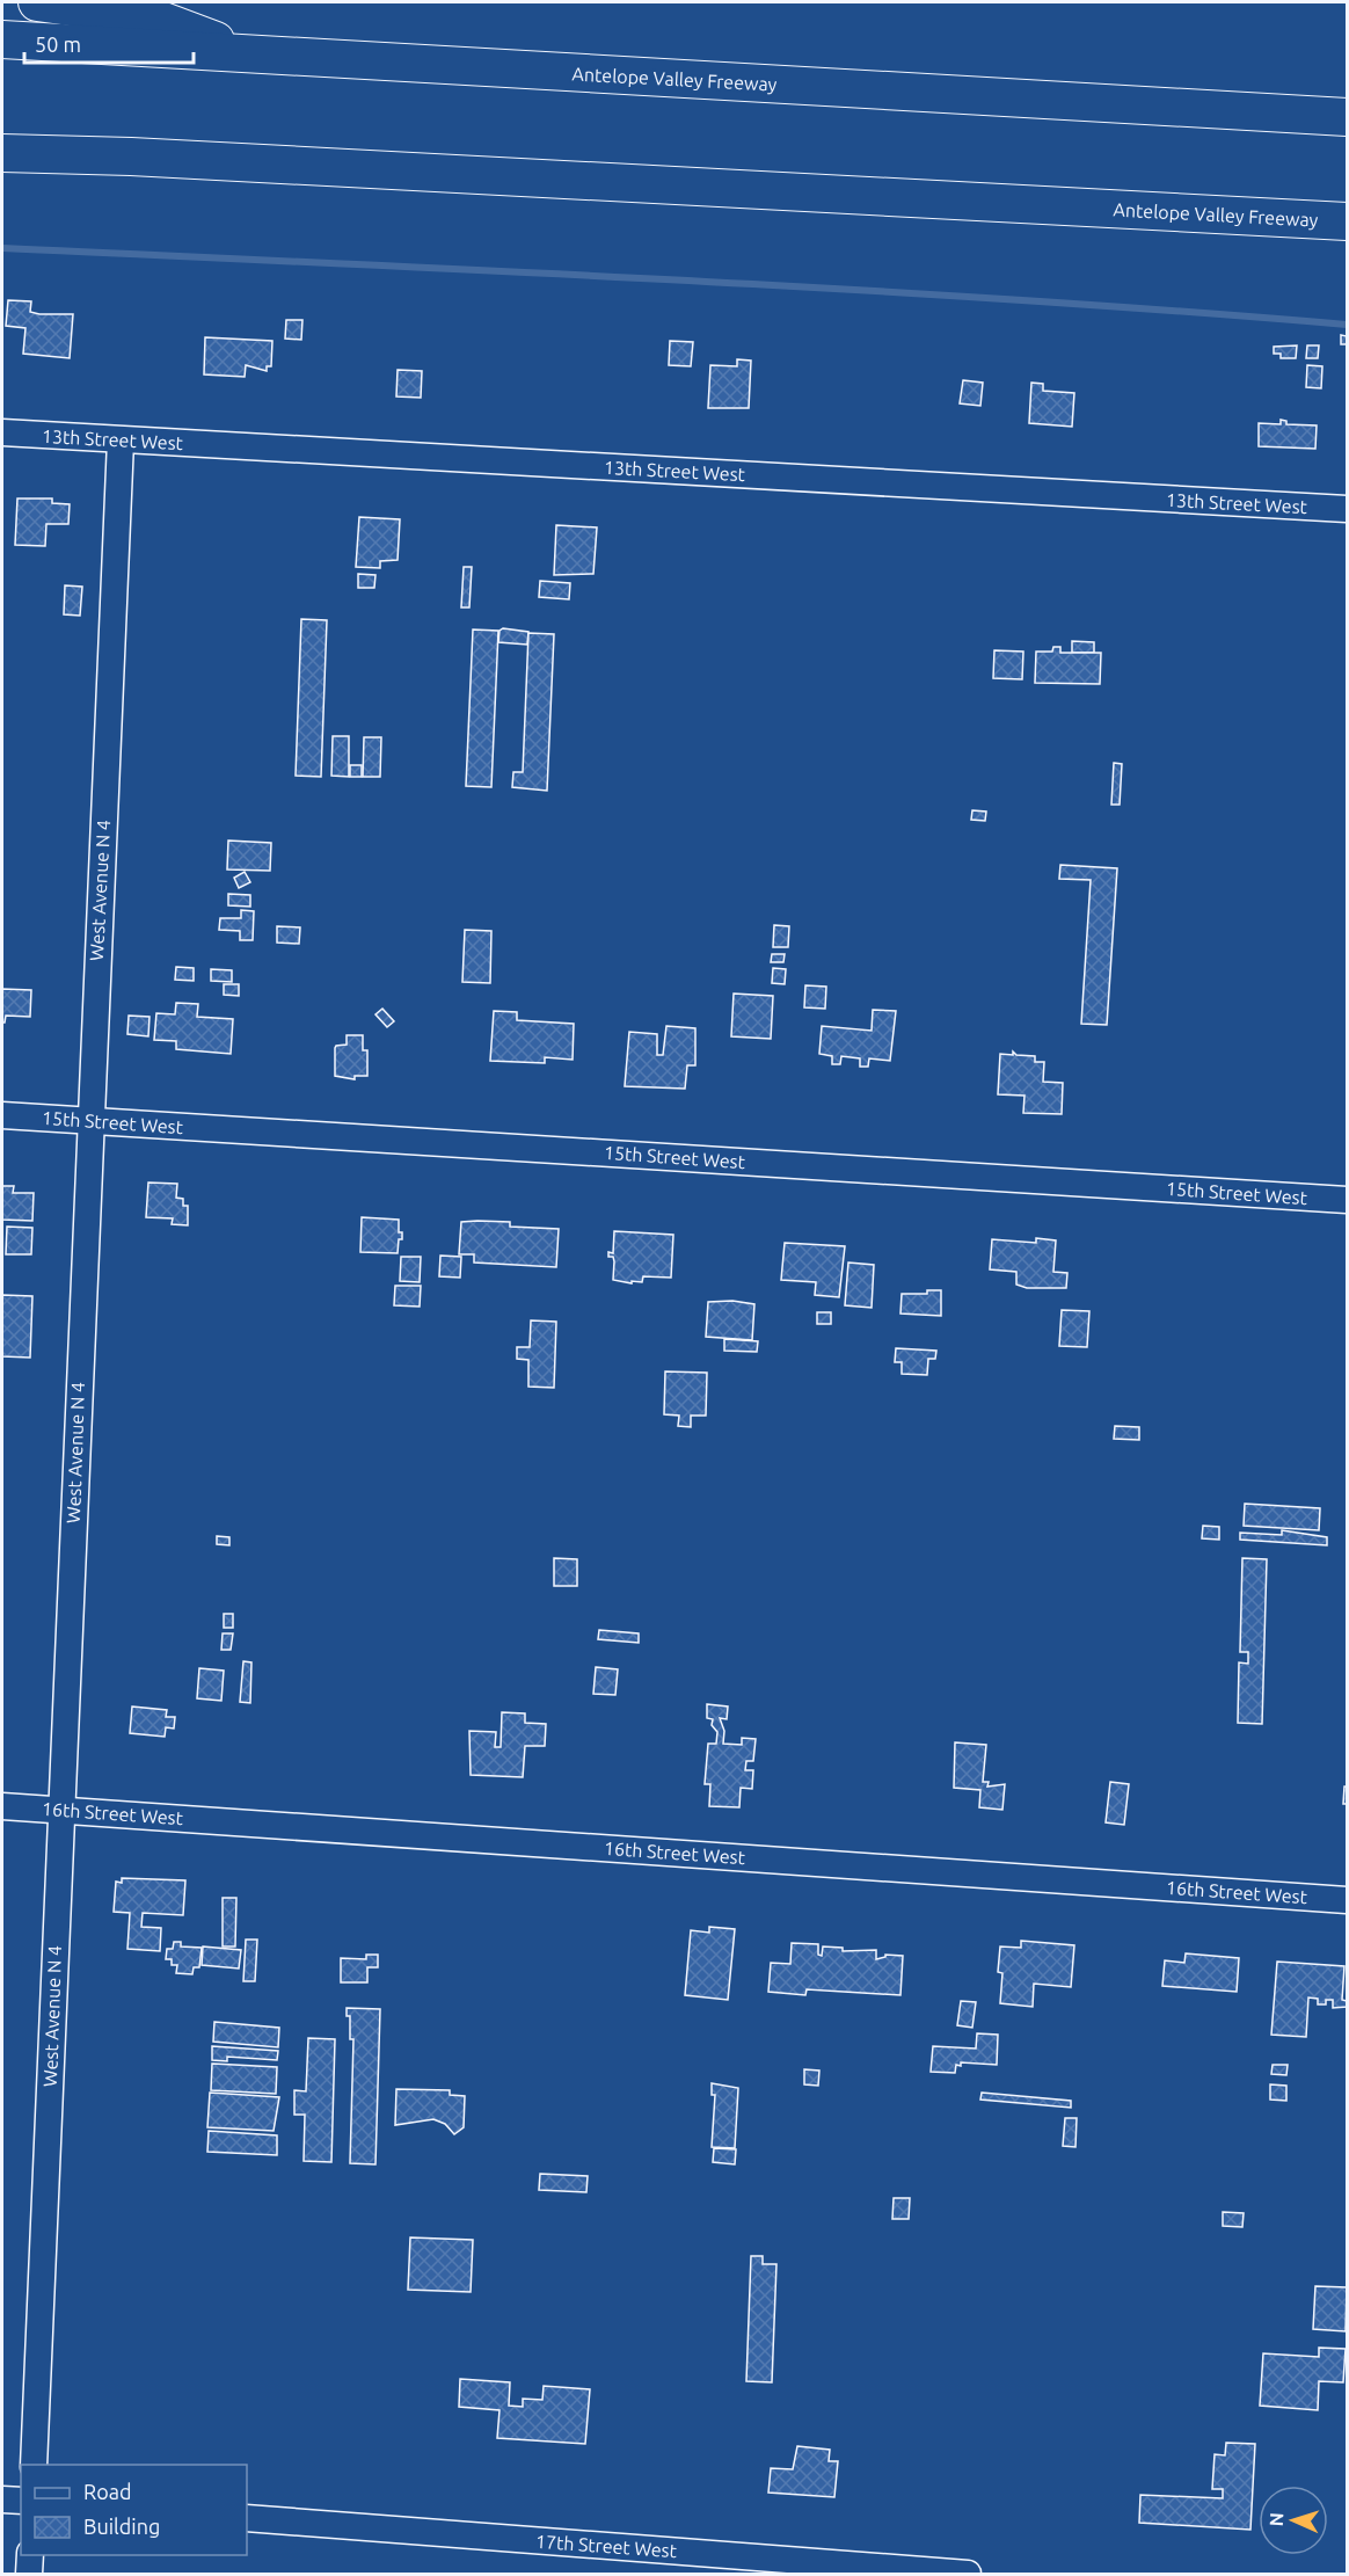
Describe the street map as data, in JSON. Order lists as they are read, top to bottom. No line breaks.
{"streets":{"highway":["Antelope Valley Freeway"],"street":["13th Street West","West Avenue N 4","15th Street West","16th Street West","17th Street West"]},"crossings":[["13th Street West","West Avenue N 4"],["West Avenue N 4","15th Street West"],["West Avenue N 4","16th Street West"]],"legend":["Road","Building"],"scale_bar":"50 m","north":"left"}
